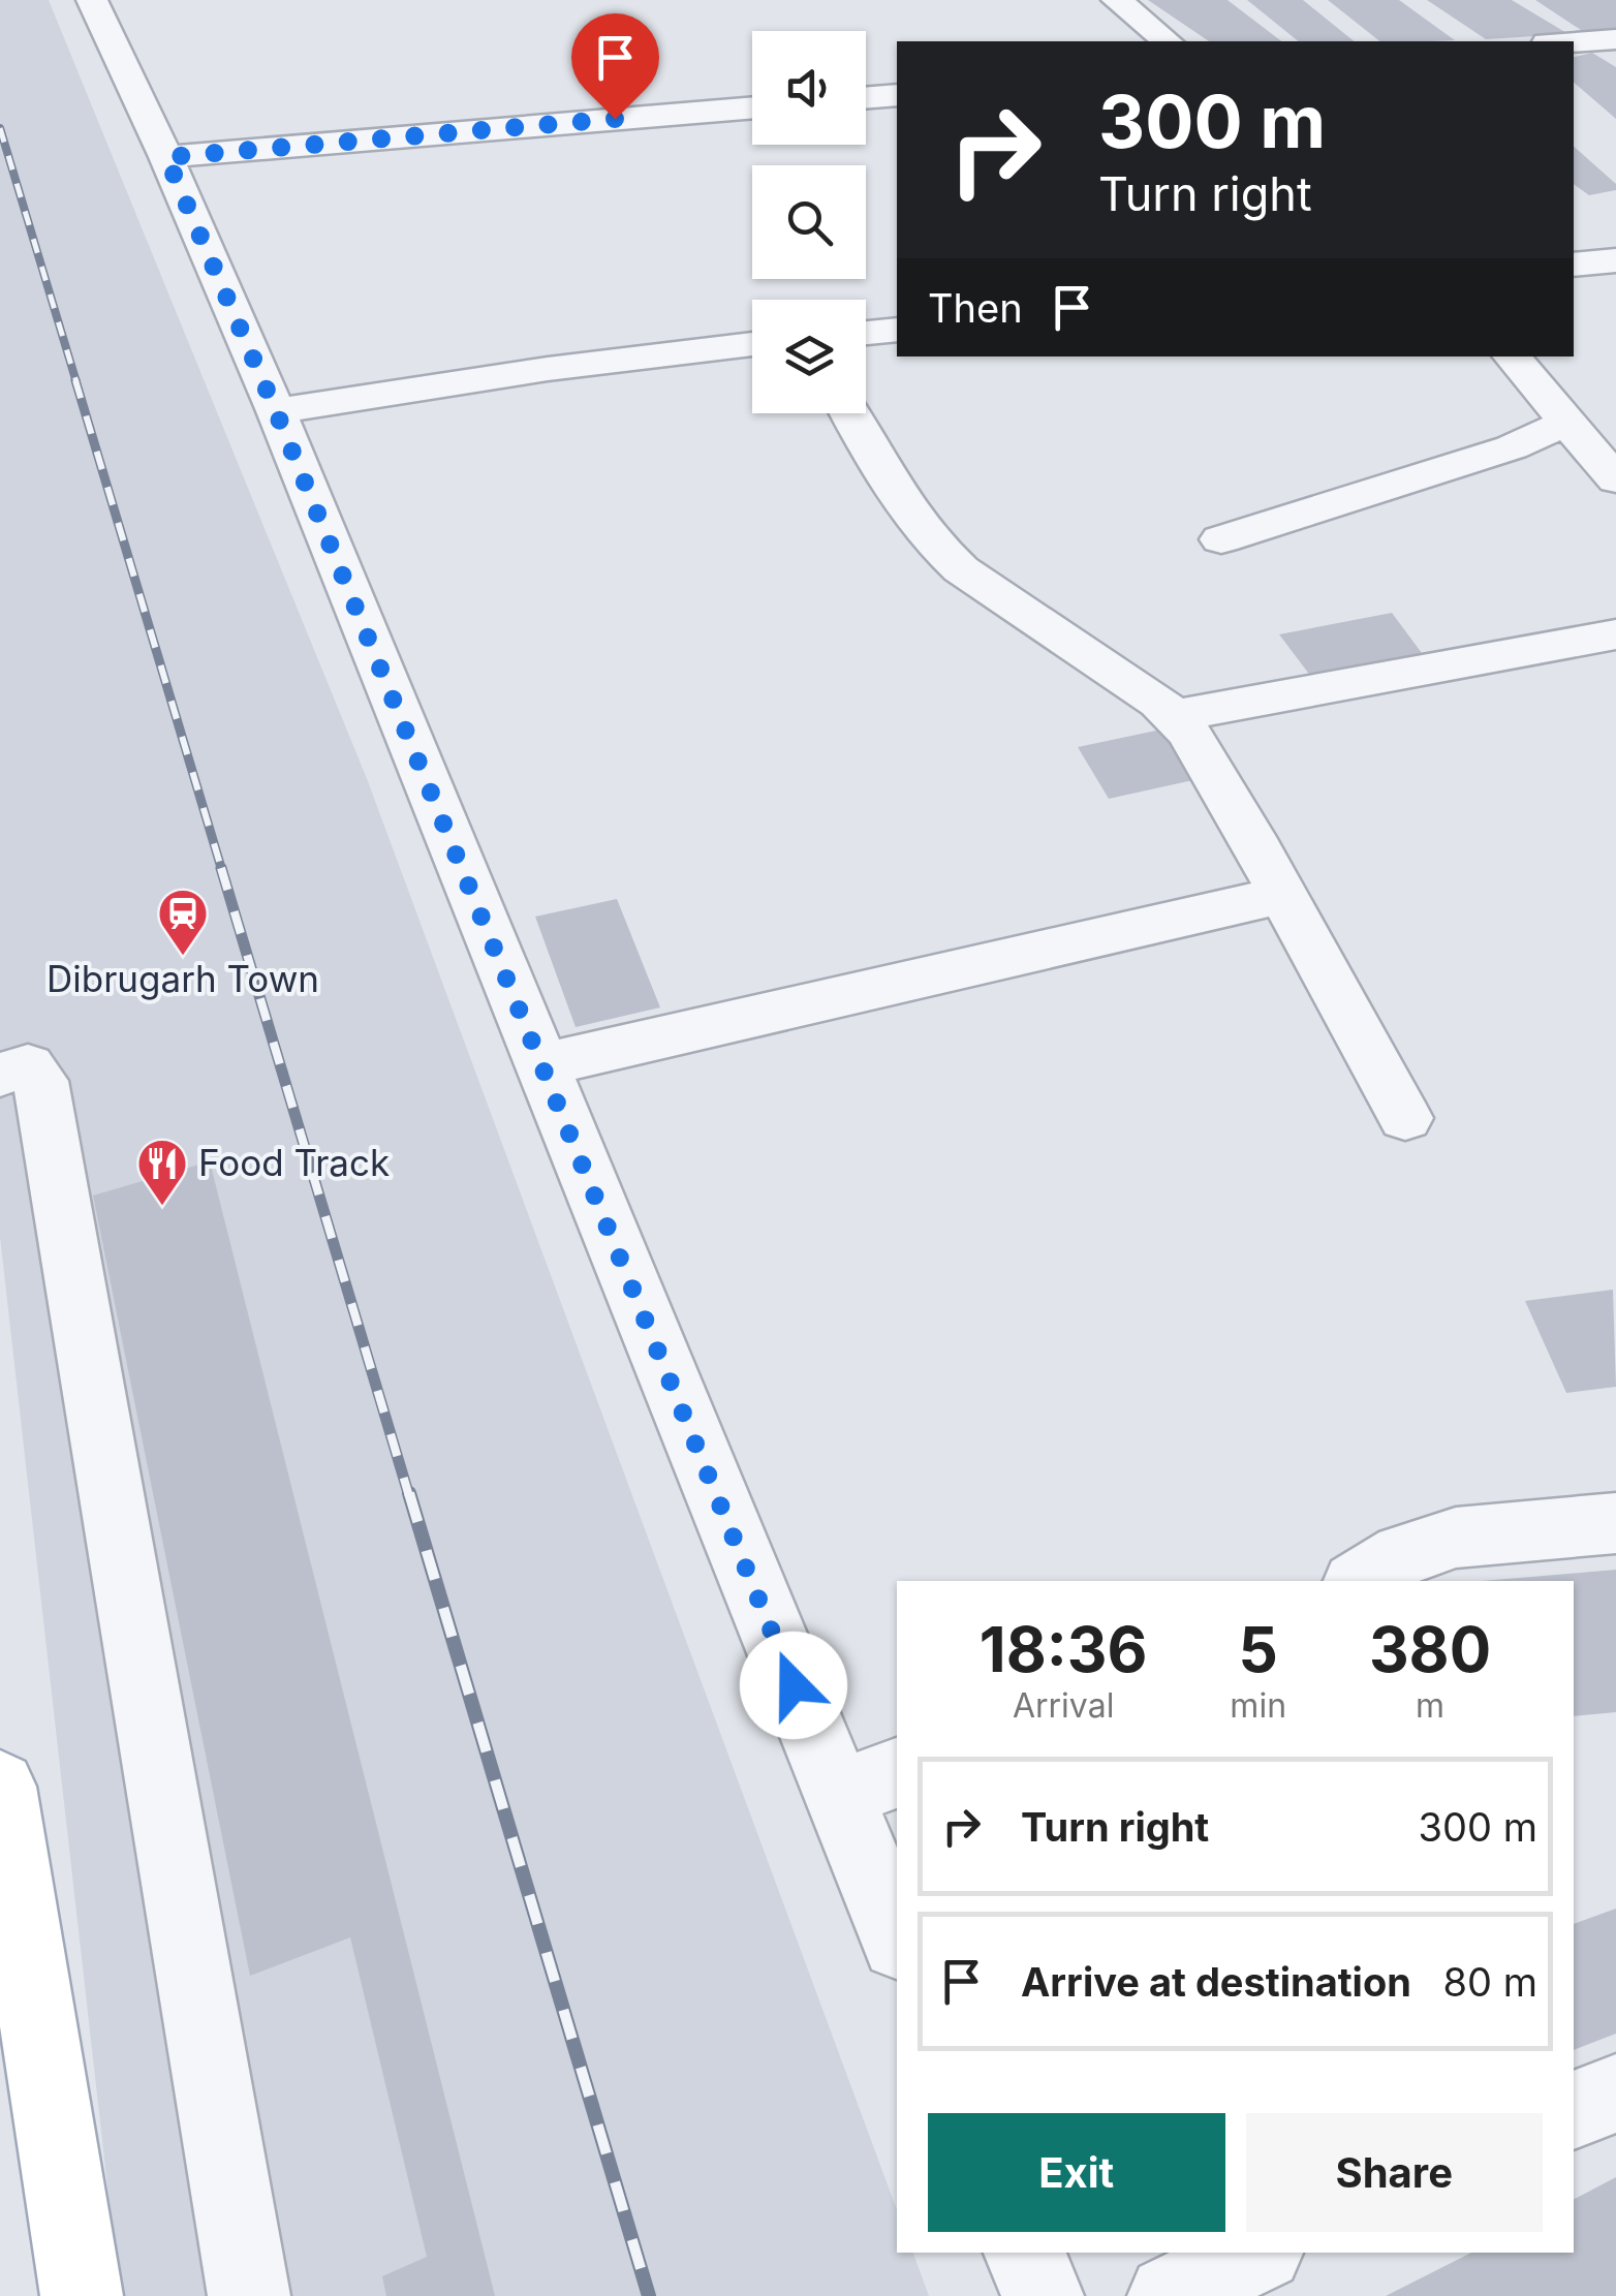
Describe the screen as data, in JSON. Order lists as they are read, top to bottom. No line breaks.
{"places":{"station":["Dibrugarh Town"],"restaurant":["Food Track"]},"page":{"turn":["300 m","Turn right"],"then":"Then","eta":["18:36","Arrival","5","min","380","m"],"list":[{"name":"Turn right","value":"300 m"},{"name":"Arrive at destination","value":"80 m"}],"buttons":["Exit","Share"]}}
